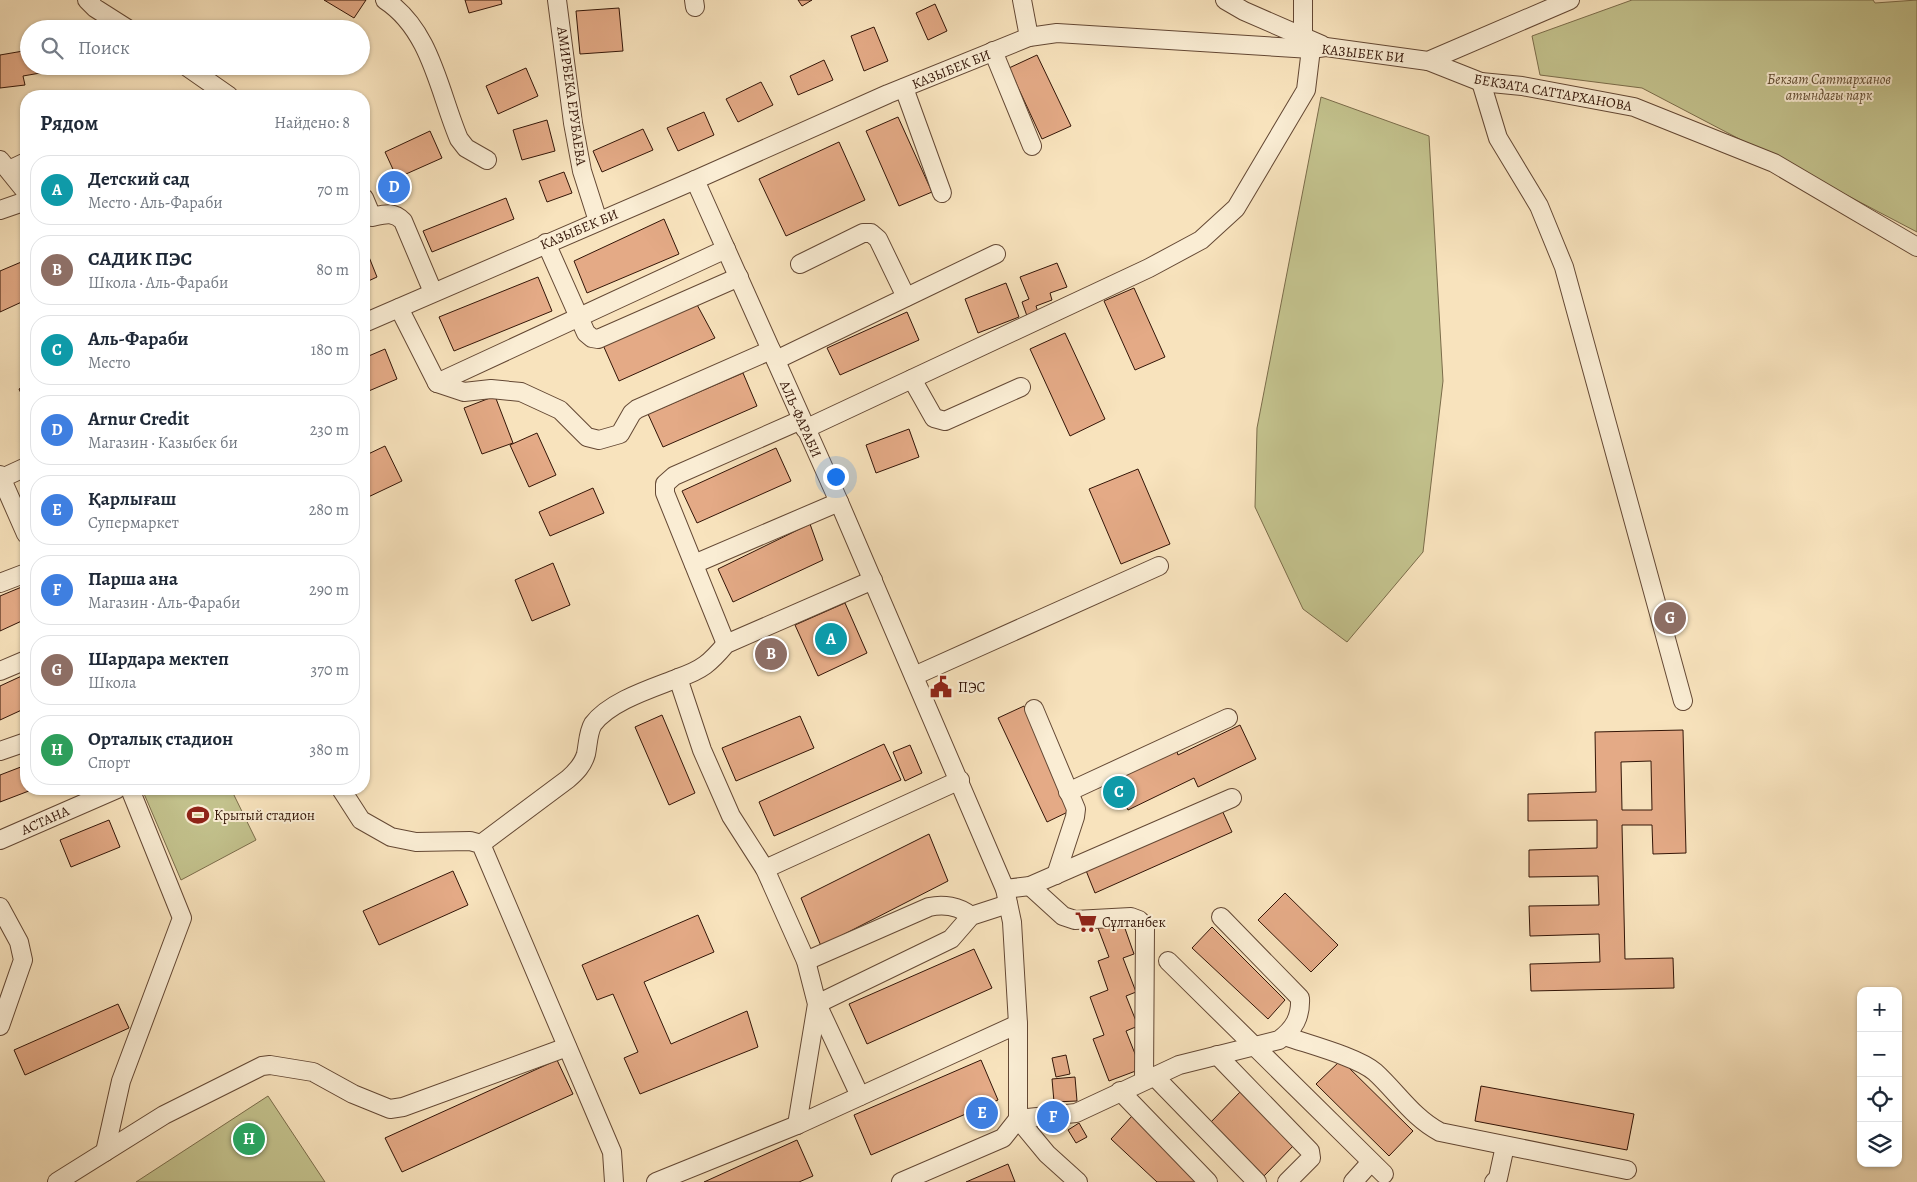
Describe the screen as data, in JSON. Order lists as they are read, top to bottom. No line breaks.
{"streets":{"street":["КАЗЫБЕК БИ","БЕКЗАТА САТТАРХАНОВА","АМИРБЕКА ЕРУБАЕВА","АЛЬ-ФАРАБИ","АСТАНА"]},"crossings":[["КАЗЫБЕК БИ","БЕКЗАТА САТТАРХАНОВА"],["КАЗЫБЕК БИ","АМИРБЕКА ЕРУБАЕВА"],["КАЗЫБЕК БИ","АЛЬ-ФАРАБИ"]],"parks":["Бекзат Саттарханов атындағы парк"],"places":{"public building":["ПЭС"],"sports":["Крытый стадион"],"supermarket":["Сұлтанбек"]},"page":{"search":"Поиск","heading":["Рядом","Найдено: 8"],"list":[{"mark":"A","name":"Детский сад","note":"Место · Аль-Фараби","value":"70 m"},{"mark":"B","name":"САДИК ПЭС","note":"Школа · Аль-Фараби","value":"80 m"},{"mark":"C","name":"Аль-Фараби","note":"Место","value":"180 m"},{"mark":"D","name":"Arnur Credit","note":"Магазин · Казыбек би","value":"230 m"},{"mark":"E","name":"Қарлығаш","note":"Супермаркет","value":"280 m"},{"mark":"F","name":"Парша ана","note":"Магазин · Аль-Фараби","value":"290 m"},{"mark":"G","name":"Шардара мектеп","note":"Школа","value":"370 m"},{"mark":"H","name":"Орталық стадион","note":"Спорт","value":"380 m"}],"pins":["D","G","A","B","C","E","F","H"],"map_buttons":["+","−"]}}
